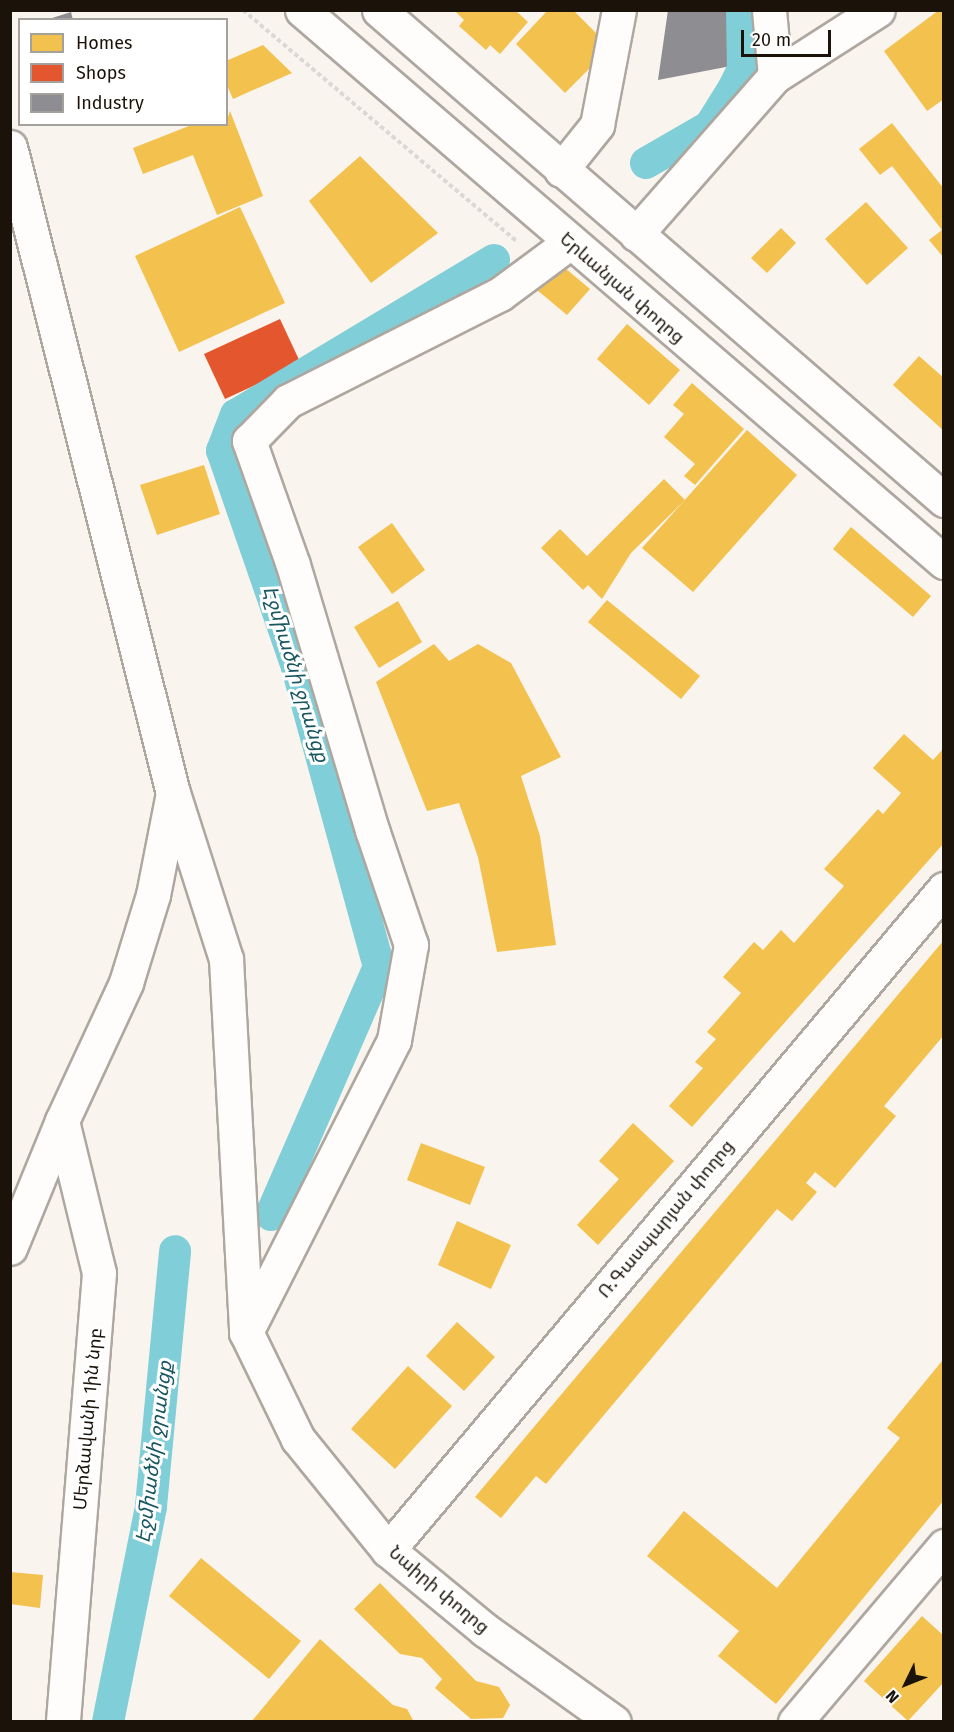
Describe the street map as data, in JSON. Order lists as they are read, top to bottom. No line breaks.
{"streets":{"main road":["Երևանյան փողոց","Ռ.Գասպարյան փողոց","Մերձավանի 1ին նրբ","Նաիրի փողոց"]},"crossings":[["Ռ.Գասպարյան փողոց","Նաիրի փողոց"]],"water":["Էջմիածնի ջրանցք"],"legend":["Homes","Shops","Industry"],"scale_bar":"20 m","north":"bottom left"}
